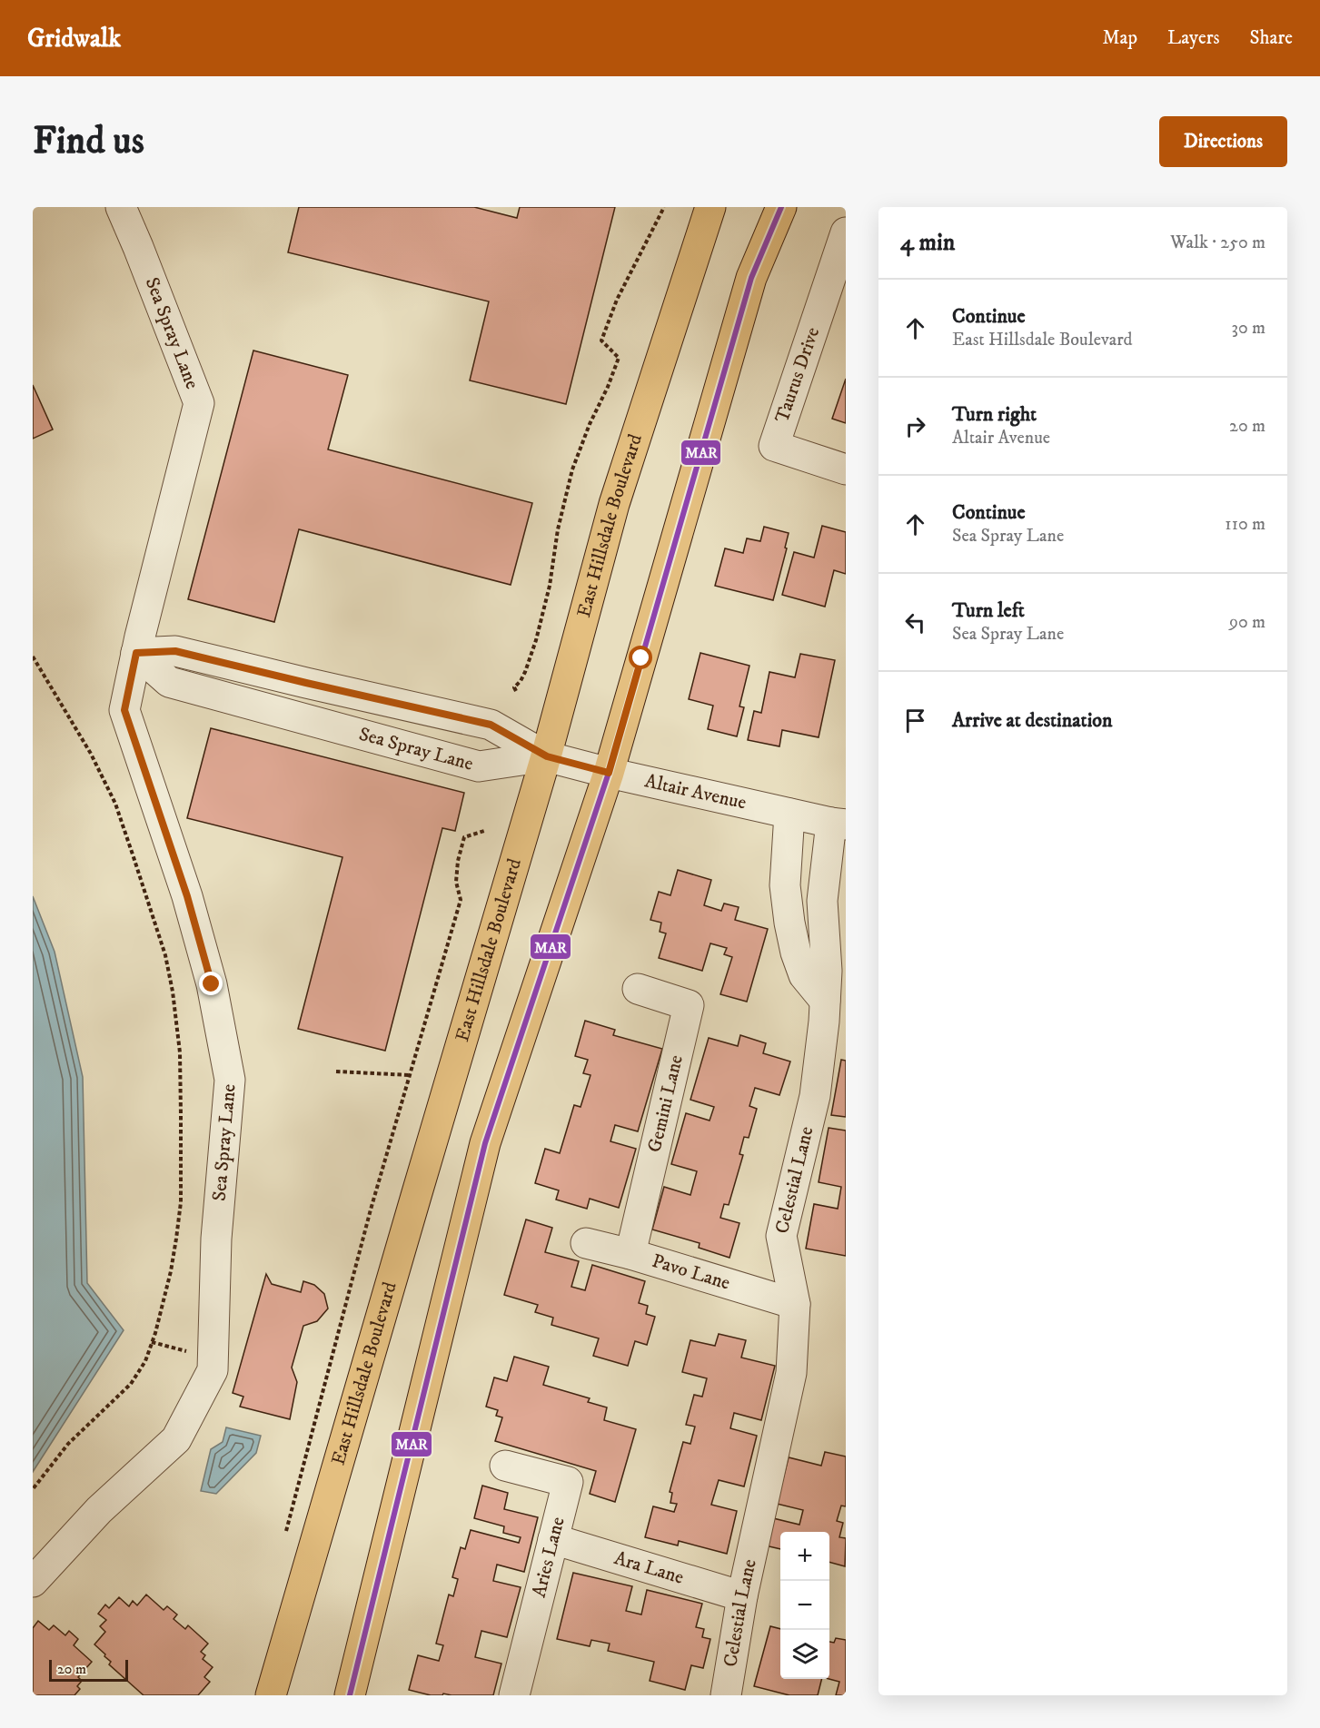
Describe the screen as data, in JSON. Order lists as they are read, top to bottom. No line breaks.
{"streets":{"main road":["East Hillsdale Boulevard"],"street":["Sea Spray Lane","Taurus Drive","Altair Avenue","Gemini Lane","Celestial Lane","Pavo Lane","Aries Lane","Ara Lane"]},"crossings":[["Sea Spray Lane","East Hillsdale Boulevard"],["Sea Spray Lane","Altair Avenue"],["East Hillsdale Boulevard","Altair Avenue"],["Altair Avenue","Celestial Lane"],["Gemini Lane","Pavo Lane"],["Celestial Lane","Pavo Lane"],["Celestial Lane","Ara Lane"],["Aries Lane","Ara Lane"]],"lines":["transit line MAR"],"scale_bar":"20 m","page":{"header":"Gridwalk","nav":["Map","Layers","Share"],"buttons":"Directions","title":"Find us","heading":["4 min","Walk · 250 m"],"list":[["Continue","East Hillsdale Boulevard","30 m"],["Turn right","Altair Avenue","20 m"],["Continue","Sea Spray Lane","110 m"],["Turn left","Sea Spray Lane","90 m"],"Arrive at destination"],"map_buttons":["+","−"],"scale":"20 m"}}
